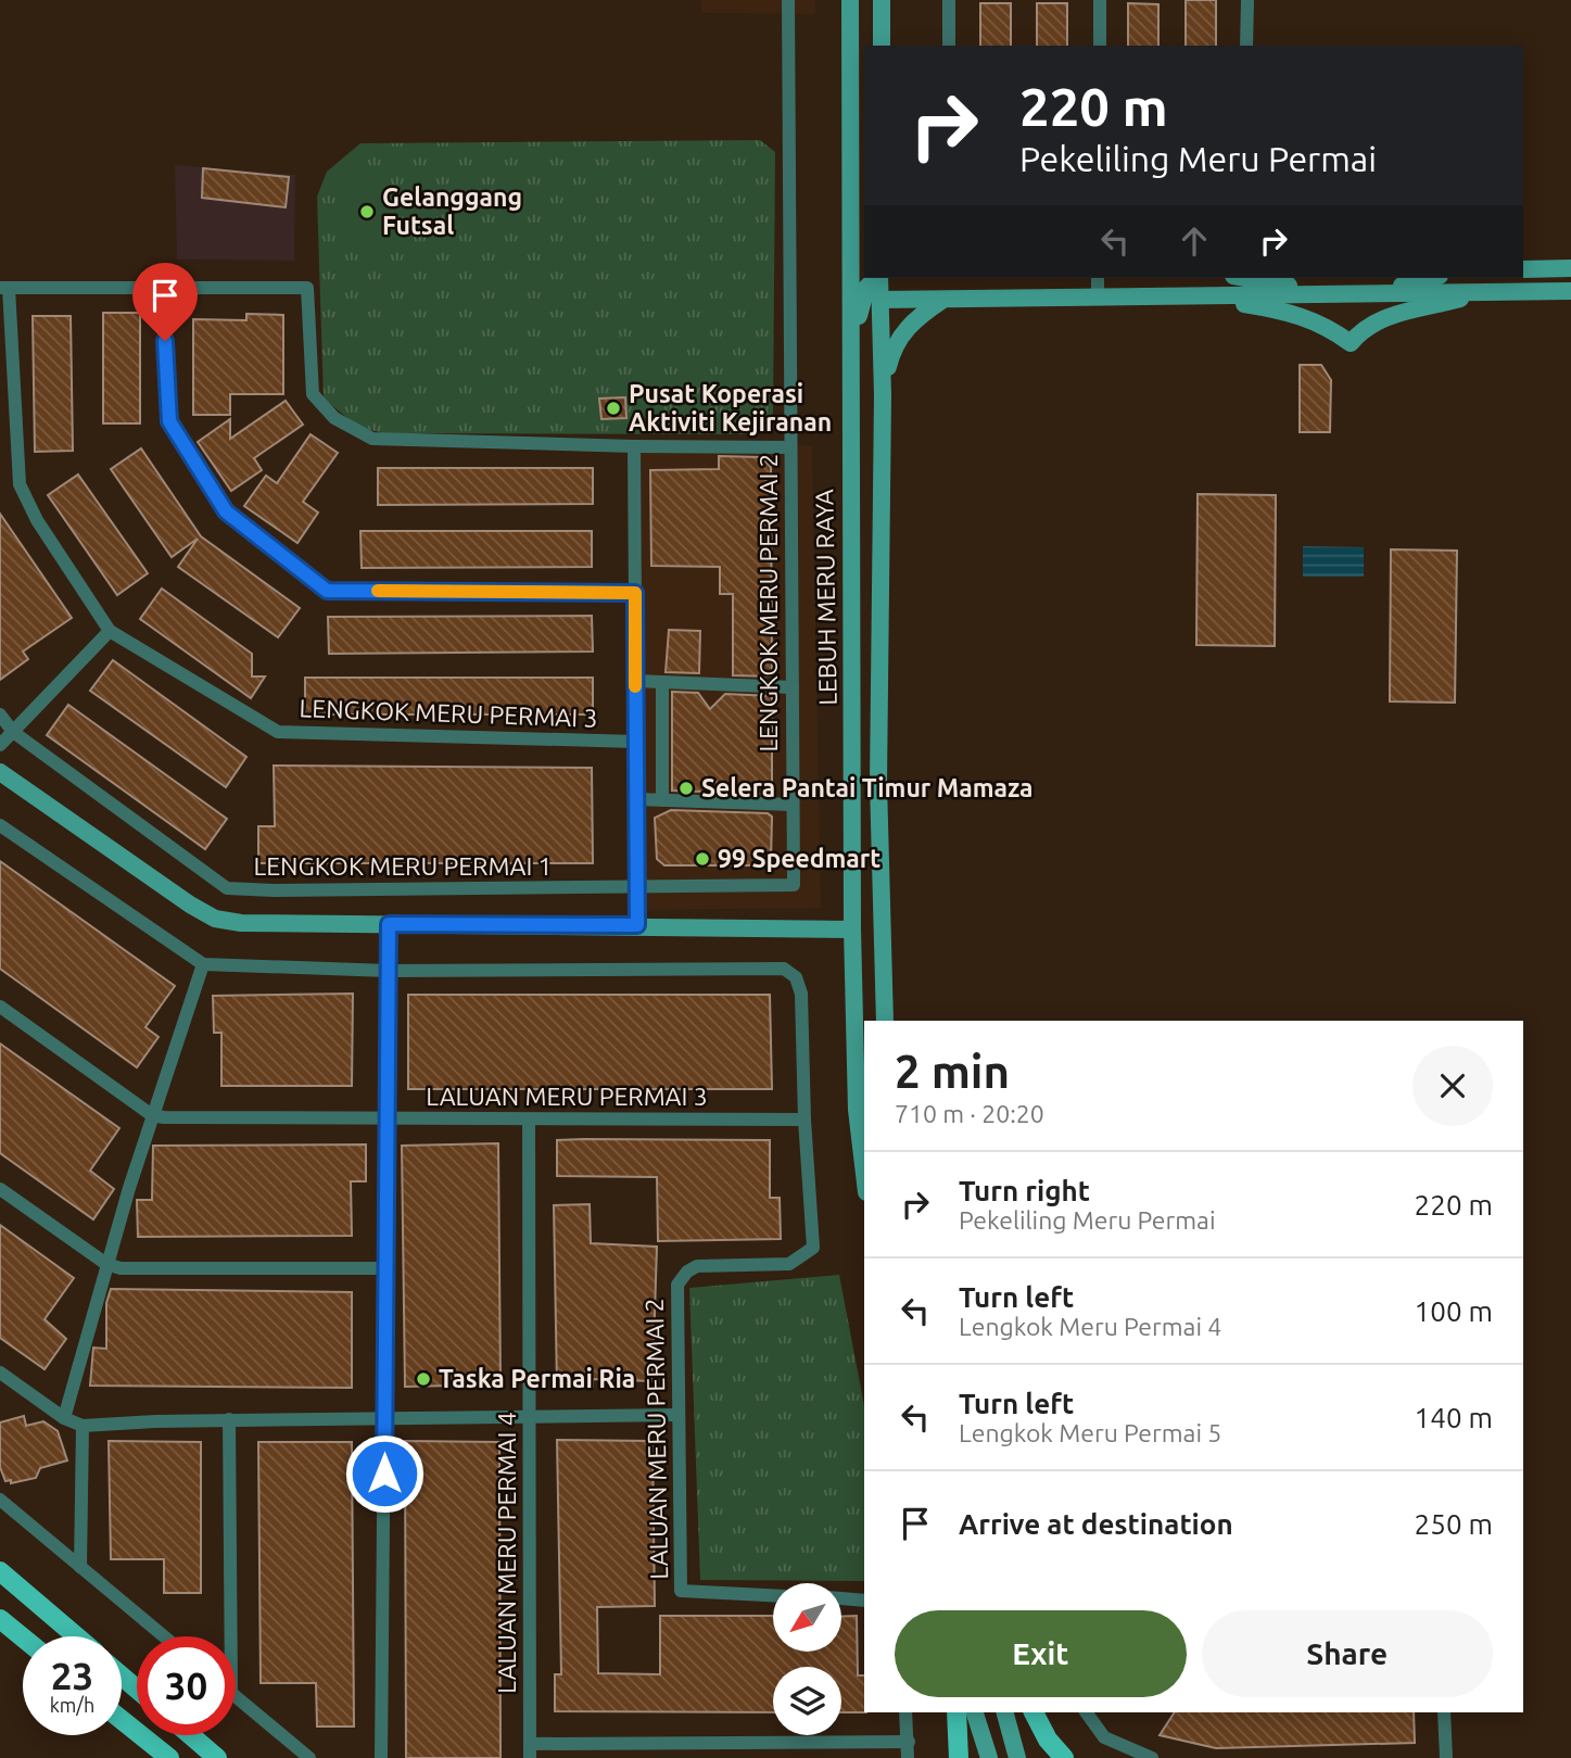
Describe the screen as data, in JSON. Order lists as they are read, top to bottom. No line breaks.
{"streets":{"main road":["LEBUH MERU RAYA"],"street":["LENGKOK MERU PERMAI 2","LENGKOK MERU PERMAI 3","LENGKOK MERU PERMAI 1","LALUAN MERU PERMAI 3","LALUAN MERU PERMAI 2","LALUAN MERU PERMAI 4"]},"crossings":[["LENGKOK MERU PERMAI 2","LENGKOK MERU PERMAI 1"],["LALUAN MERU PERMAI 3","LALUAN MERU PERMAI 2"],["LALUAN MERU PERMAI 3","LALUAN MERU PERMAI 4"]],"places":["Gelanggang Futsal","Pusat Koperasi Aktiviti Kejiranan","Selera Pantai Timur Mamaza","99 Speedmart","Taska Permai Ria"],"north":"bottom left","page":{"turn":["220 m","Pekeliling Meru Permai"],"heading":["2 min","710 m · 20:20"],"list":[{"name":"Turn right","note":"Pekeliling Meru Permai","value":"220 m"},{"name":"Turn left","note":"Lengkok Meru Permai 4","value":"100 m"},{"name":"Turn left","note":"Lengkok Meru Permai 5","value":"140 m"},{"name":"Arrive at destination","value":"250 m"}],"buttons":["Exit","Share"],"speed":"23 km/h","limit":"30"}}
